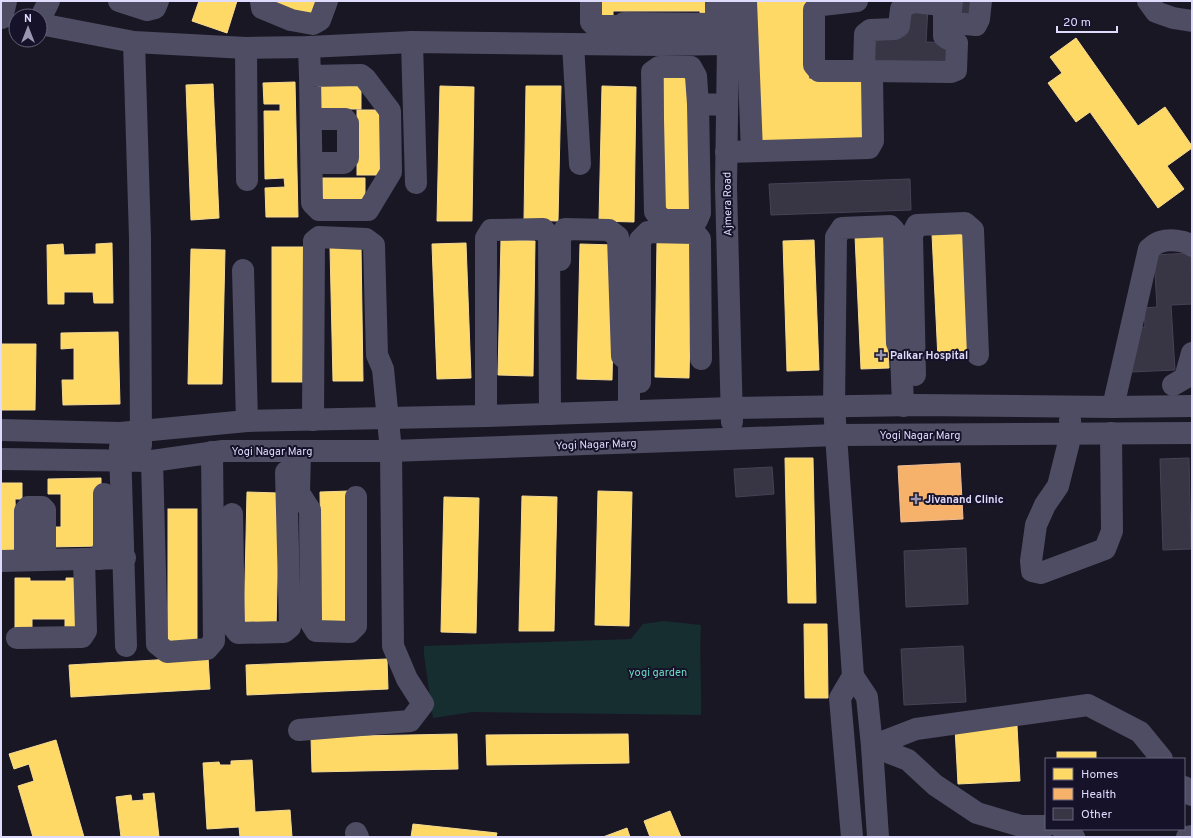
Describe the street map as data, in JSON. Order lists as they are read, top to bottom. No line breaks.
{"streets":{"street":["Ajmera Road","Yogi Nagar Marg"]},"crossings":[["Ajmera Road","Yogi Nagar Marg"]],"parks":["yogi garden"],"places":{"health":["Palkar Hospital","Jivanand Clinic"]},"legend":["Homes","Health","Other"],"scale_bar":"20 m","north":"top"}
